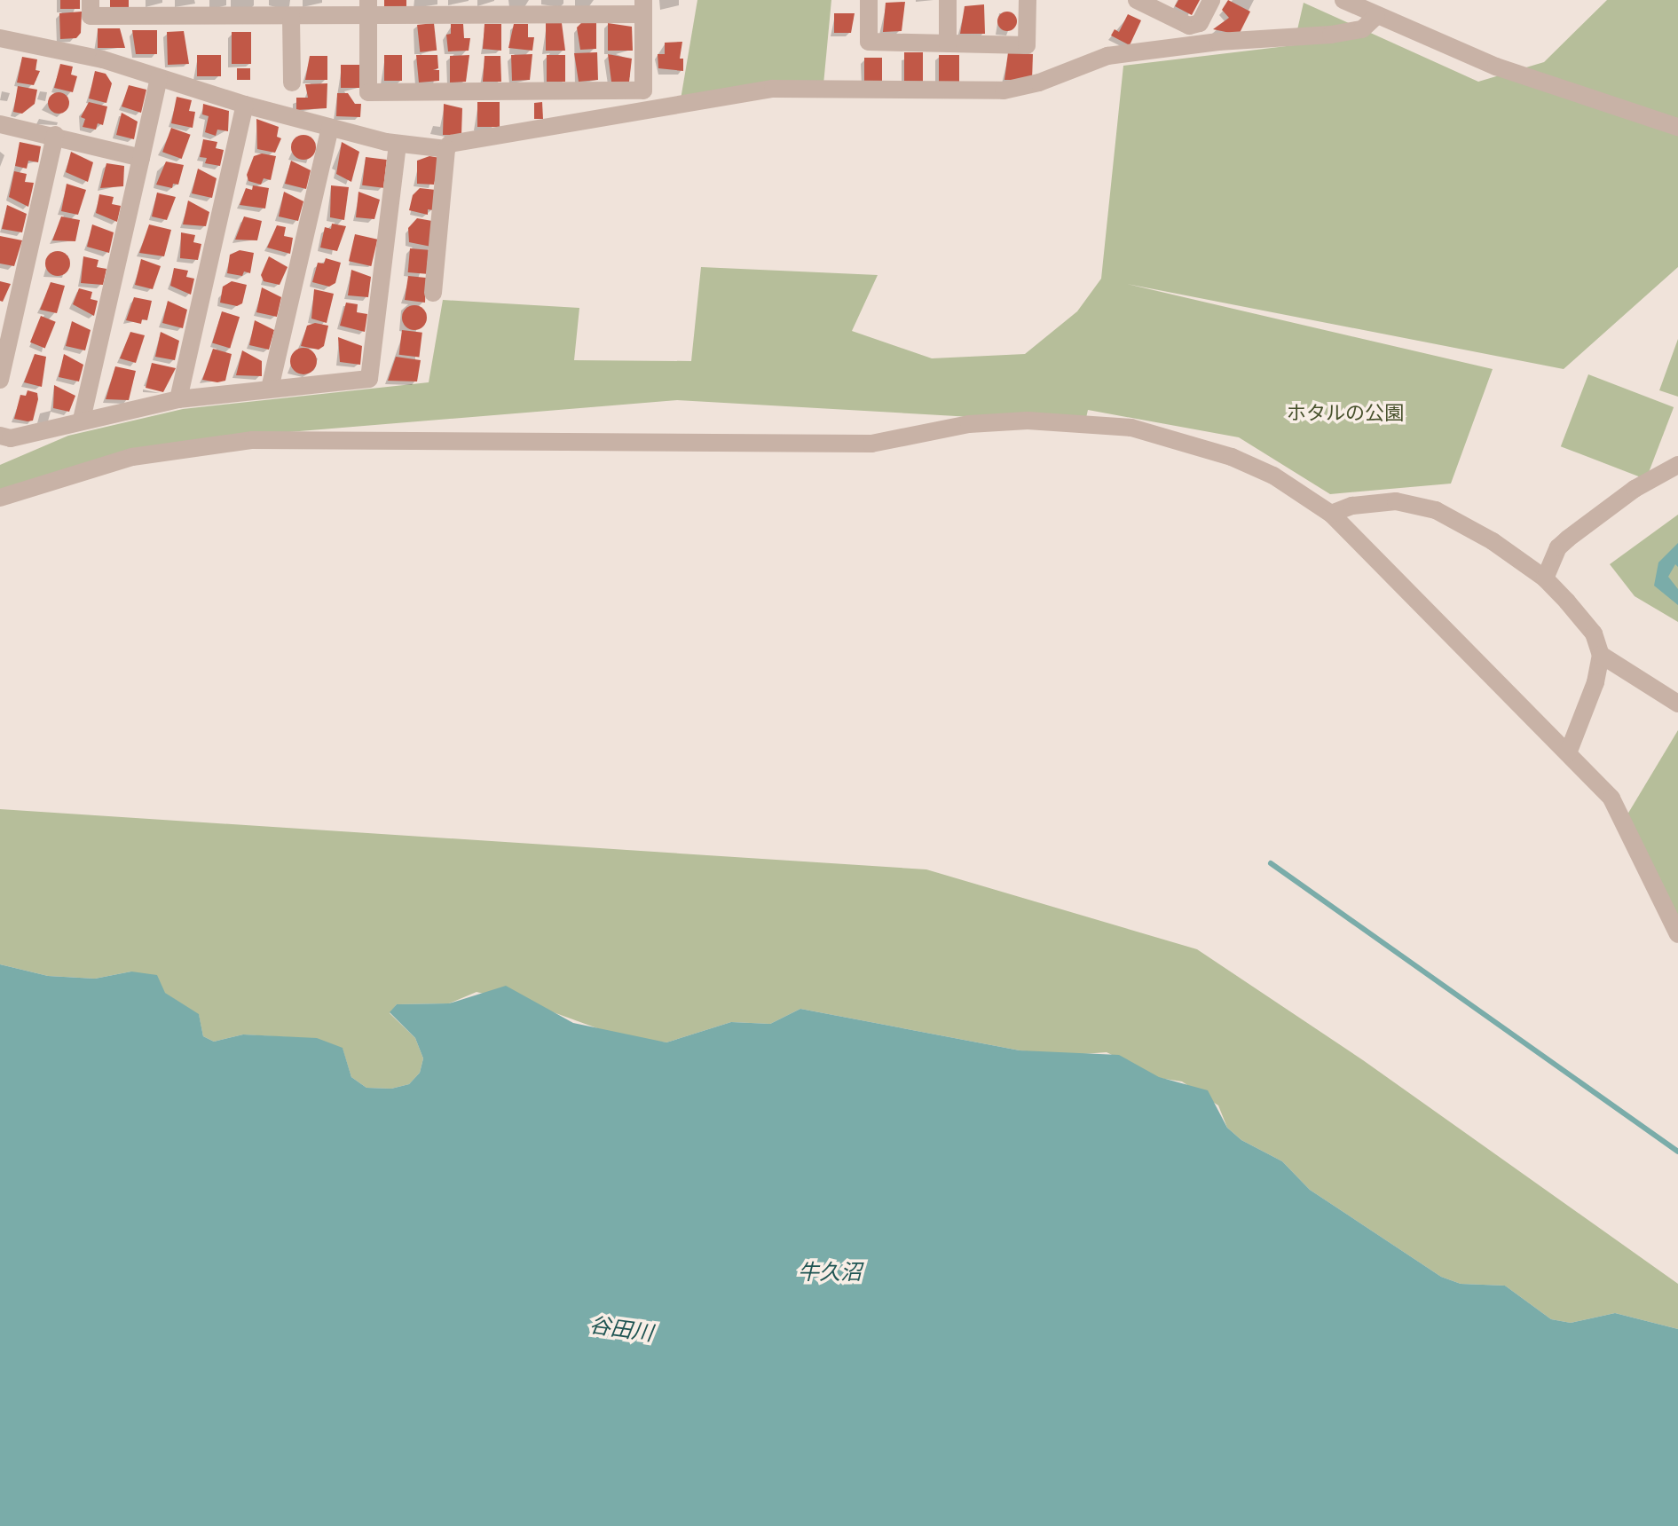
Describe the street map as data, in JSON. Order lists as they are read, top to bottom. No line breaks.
{"water":["牛久沼","谷田川"],"parks":["ホタルの公園"]}
